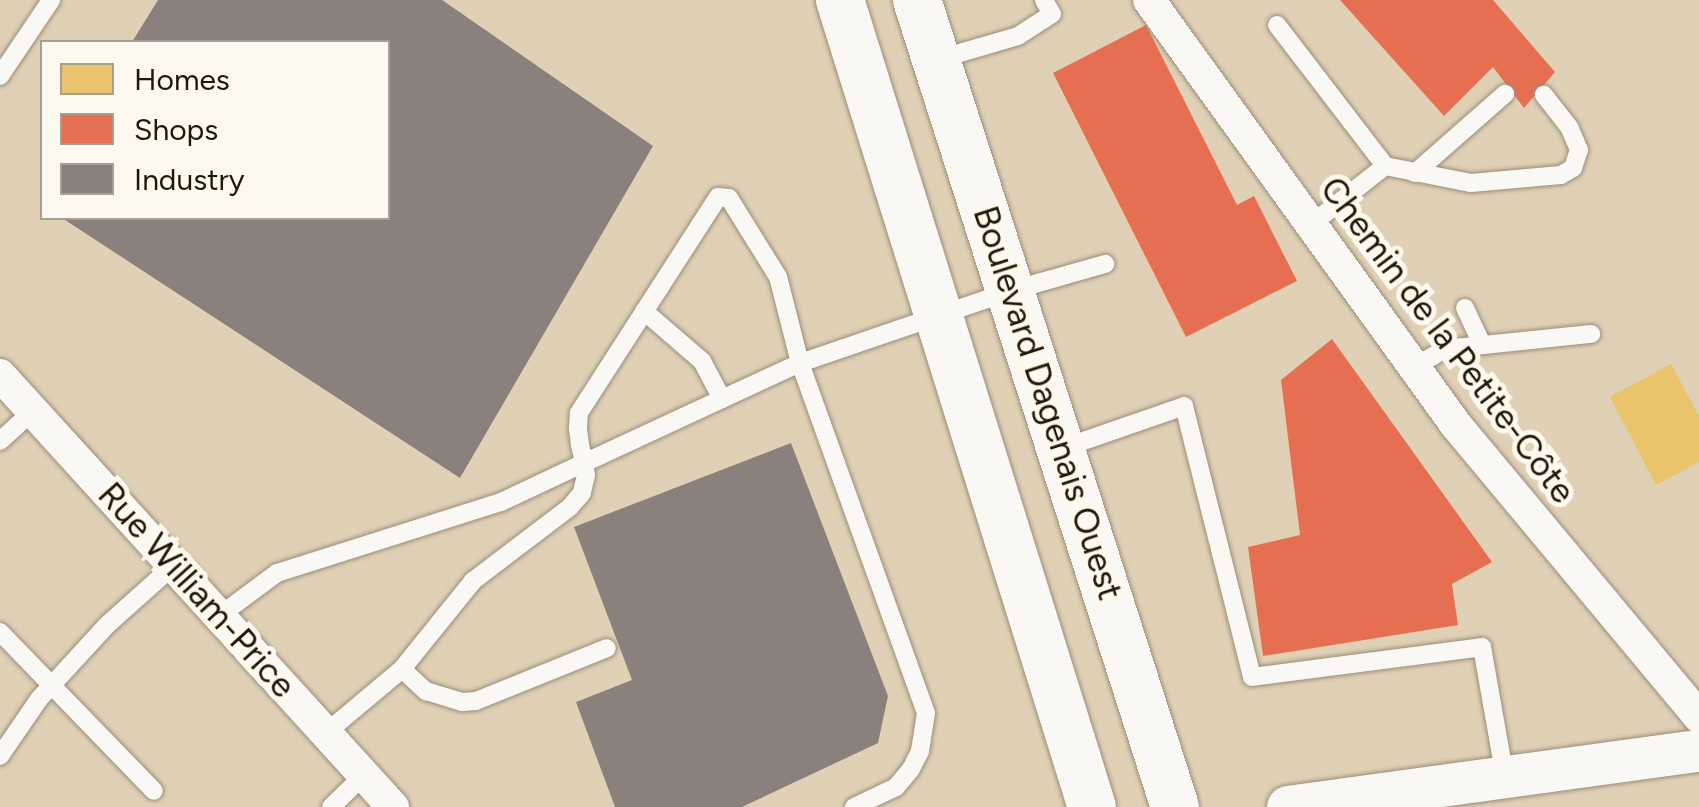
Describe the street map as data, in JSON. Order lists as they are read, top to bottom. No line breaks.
{"streets":{"main road":["Boulevard Dagenais Ouest"],"street":["Chemin de la Petite-Côte","Rue William-Price"]},"legend":["Homes","Shops","Industry"]}
